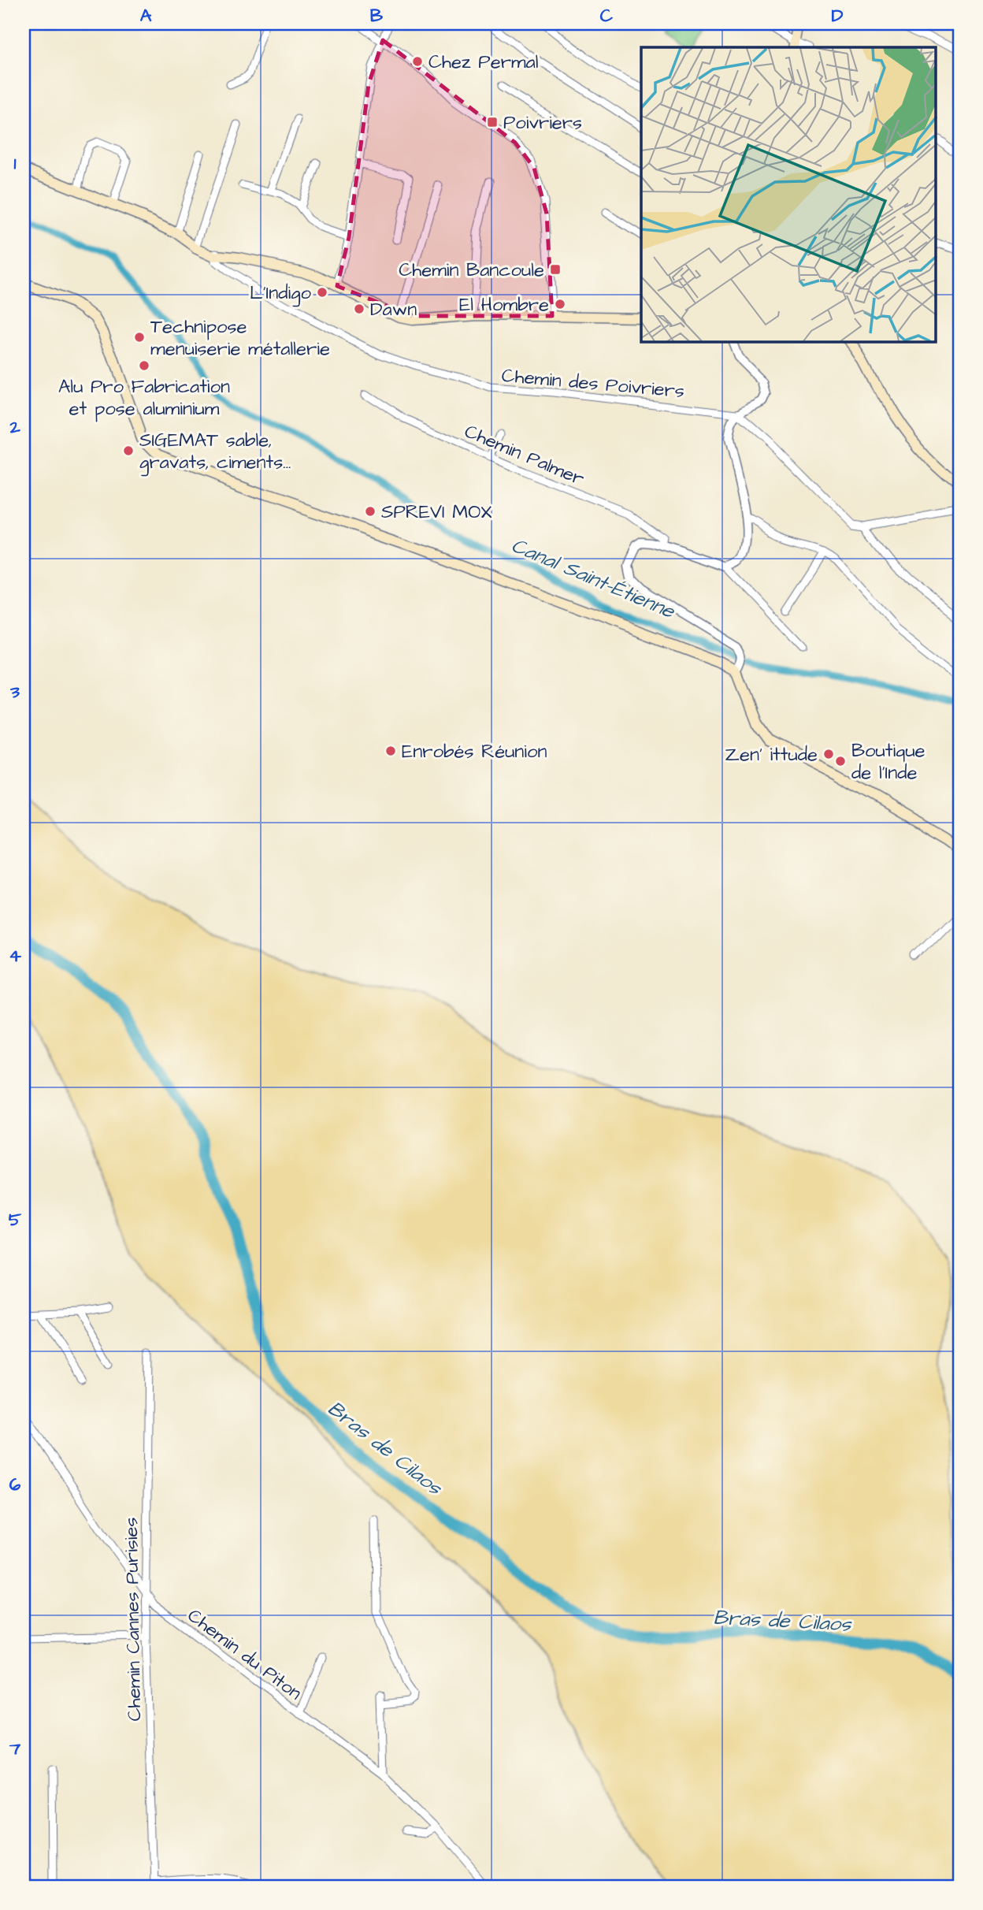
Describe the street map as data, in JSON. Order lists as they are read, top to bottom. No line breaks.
{"streets":{"street":["Chemin des Poivriers","Chemin Palmer","Chemin Cannes Purisies","Chemin du Piton"]},"crossings":[["Chemin Cannes Purisies","Chemin du Piton"]],"water":["Canal Saint-Étienne","Bras de Cilaos"],"places":{"other":["Chez Permal","L'Indigo","El Hombre","Dawn","Technipose menuiserie métallerie","Alu Pro Fabrication et pose aluminium","SIGEMAT sable, gravats, ciments...","SPREVI MOX","Enrobés Réunion","Zen' ittude","Boutique de l'Inde"],"transit":["Poivriers","Chemin Bancoule"]},"grid":{"columns":["A","B","C","D"],"rows":["1","2","3","4","5","6","7"]}}
